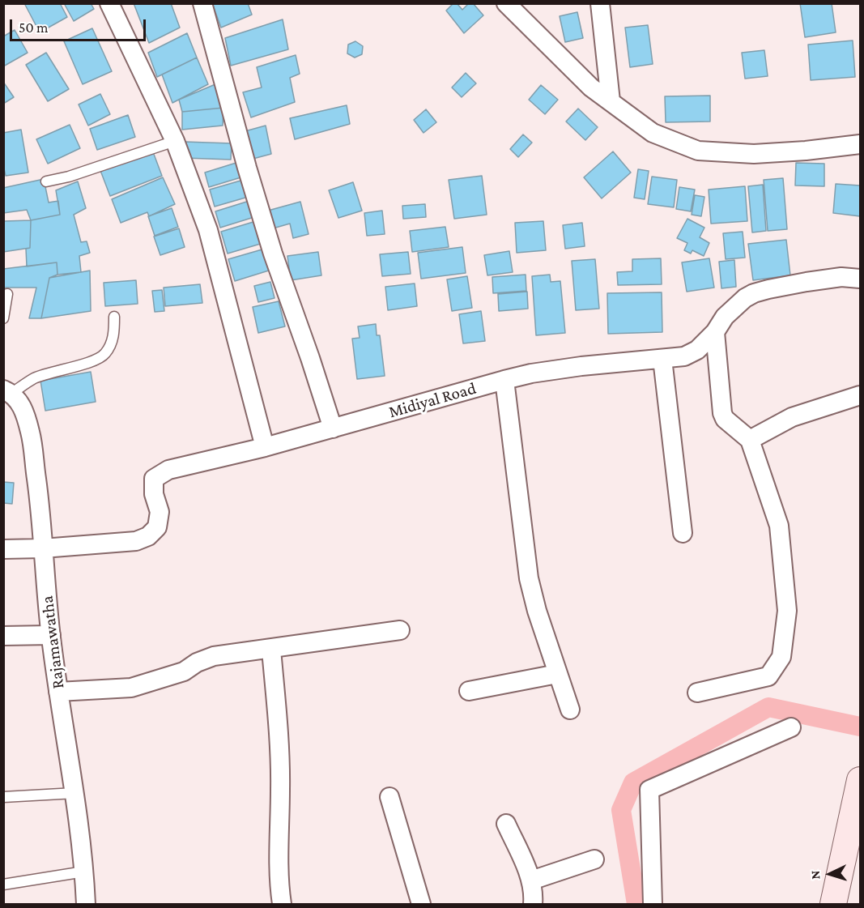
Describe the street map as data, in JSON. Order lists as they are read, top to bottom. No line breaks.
{"streets":{"street":["Midiyal Road","Rajamawatha"]},"crossings":[["Midiyal Road","Rajamawatha"]],"scale_bar":"50 m","north":"left"}
